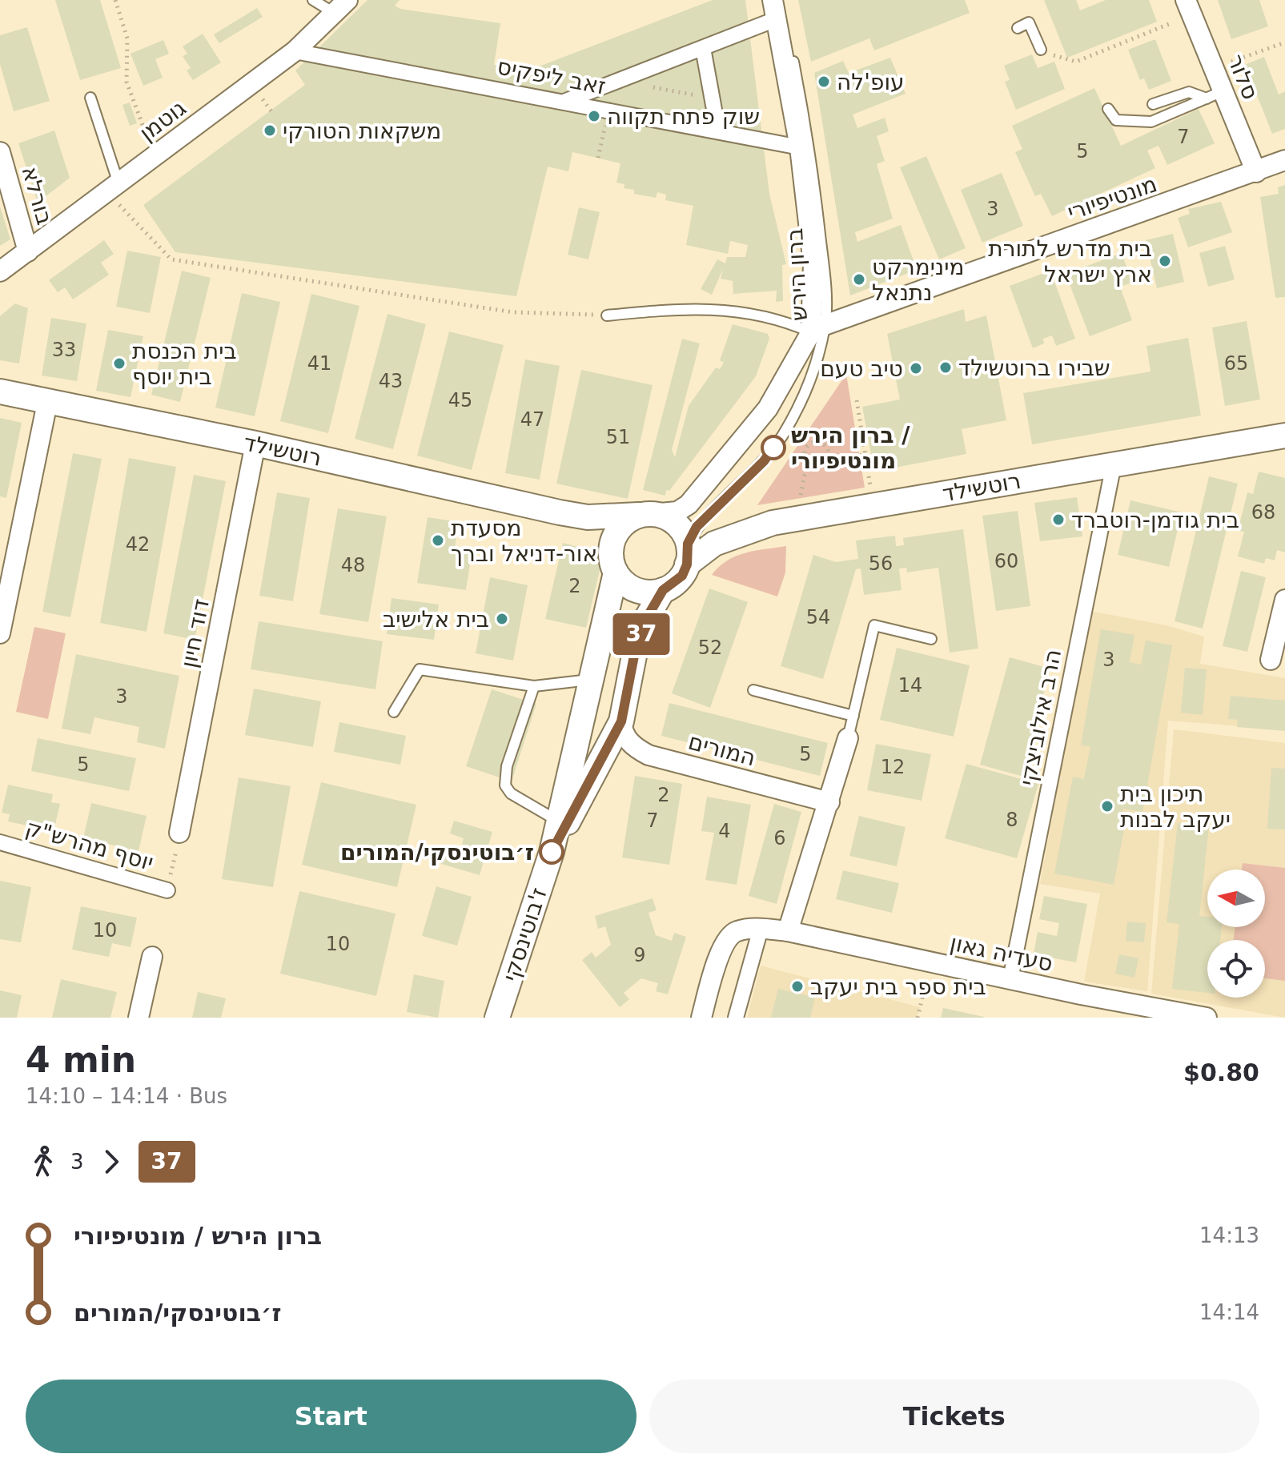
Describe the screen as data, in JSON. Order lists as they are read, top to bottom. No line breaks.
{"streets":{"street":["זאב ליפקיס","סלור","גוטמן","בורלא","מונטיפיורי","ברון הירש","רוטשילד","דוד חיון","הרב אילוביצקי","המורים","יוסף מהרש\"ק","ז'בוטינסקי","סעדיה גאון"]},"crossings":[["זאב ליפקיס","גוטמן"],["זאב ליפקיס","ברון הירש"],["סלור","מונטיפיורי"],["גוטמן","בורלא"],["מונטיפיורי","ברון הירש"],["ברון הירש","רוטשילד"],["רוטשילד","דוד חיון"],["רוטשילד","הרב אילוביצקי"],["הרב אילוביצקי","סעדיה גאון"]],"places":["עופ'לה","שוק פתח תקווה","משקאות הטורקי","בית מדרש לתורת ארץ ישראל","מינימרקט נתנאל","בית הכנסת בית יוסף","שבירו ברוטשילד","טיב טעם","ברון הירש / מונטיפיורי","בית גודמן-רוטברד","מסעדת אור-דניאל וברך","בית אלישיב","תיכון בית יעקב לבנות","ז׳בוטינסקי/המורים","בית ספר בית יעקב"],"lines":["bus line 37"],"house_numbers":["7","5","3","33","41","65","43","45","47","51","68","42","60","56","48","2","54","52","3","14","3","5","5","12","2","8","7","4","6","10","10","9"],"north":"left","page":{"on_map":"37","heading":["4 min","14:10 – 14:14 · Bus","$0.80"],"legs":["3","37"],"list":[{"name":"ברון הירש / מונטיפיורי","value":"14:13"},{"name":"ז׳בוטינסקי/המורים","value":"14:14"}],"buttons":["Start","Tickets"]}}
